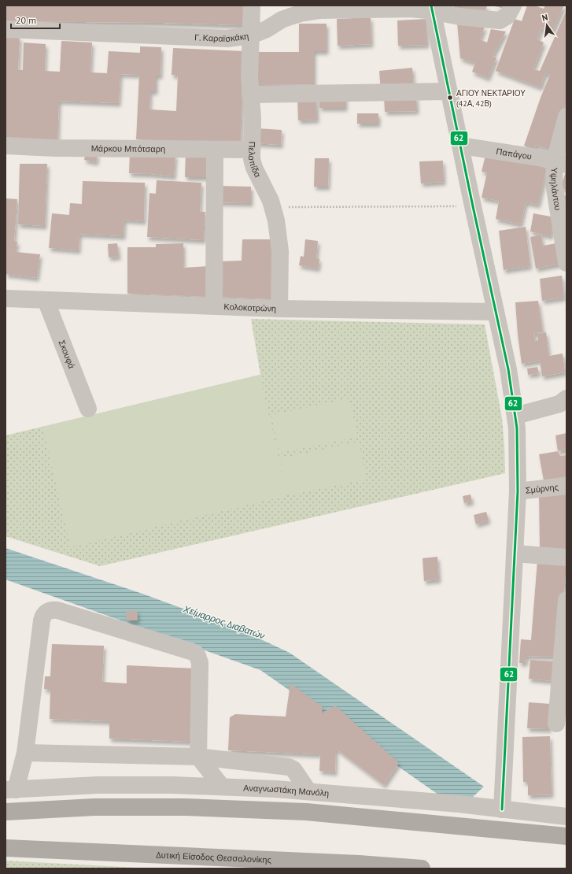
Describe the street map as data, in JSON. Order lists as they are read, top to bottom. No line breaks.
{"streets":{"highway":["Δυτική Είσοδος Θεσσαλονίκης"],"street":["Γ. Καραϊσκάκη","Μάρκου Μπότσαρη","Παπάγου","Πελοπίδα","Υψηλάντου","Κολοκοτρώνη","Σκουφά","Σμύρνης","Αναγνωστάκη Μανόλη"]},"crossings":[["Γ. Καραϊσκάκη","Πελοπίδα"],["Μάρκου Μπότσαρη","Πελοπίδα"],["Παπάγου","Υψηλάντου"],["Πελοπίδα","Κολοκοτρώνη"],["Κολοκοτρώνη","Σκουφά"]],"water":["Χείμαρρος Διαβατών"],"places":["ΑΓΙΟΥ ΝΕΚΤΑΡΙΟΥ (42Α, 42Β)"],"lines":["transit line 62"],"scale_bar":"20 m","north":"top"}
